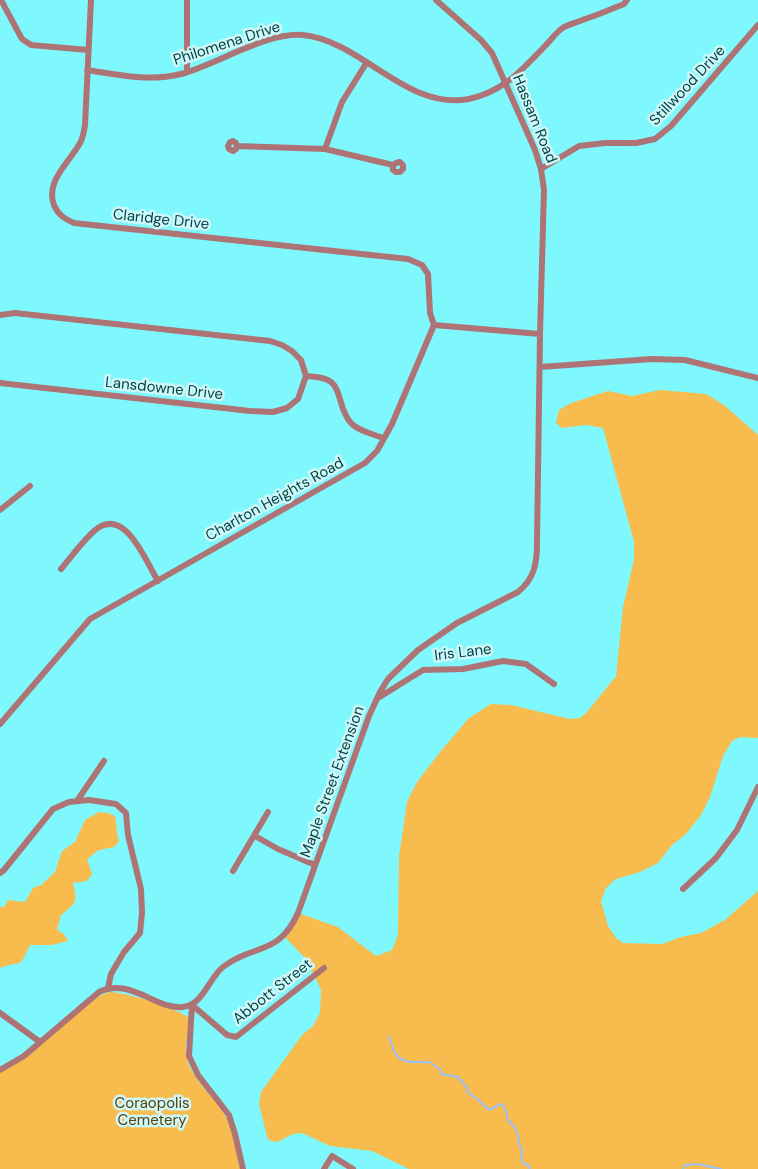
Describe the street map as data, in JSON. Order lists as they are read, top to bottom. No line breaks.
{"streets":{"street":["Philomena Drive","Stillwood Drive","Hassam Road","Claridge Drive","Lansdowne Drive","Charlton Heights Road","Iris Lane","Maple Street Extension","Abbott Street"]},"crossings":[["Philomena Drive","Hassam Road"],["Philomena Drive","Claridge Drive"],["Stillwood Drive","Hassam Road"],["Hassam Road","Maple Street Extension"],["Claridge Drive","Charlton Heights Road"],["Iris Lane","Maple Street Extension"],["Maple Street Extension","Abbott Street"]],"parks":["Coraopolis Cemetery"]}
